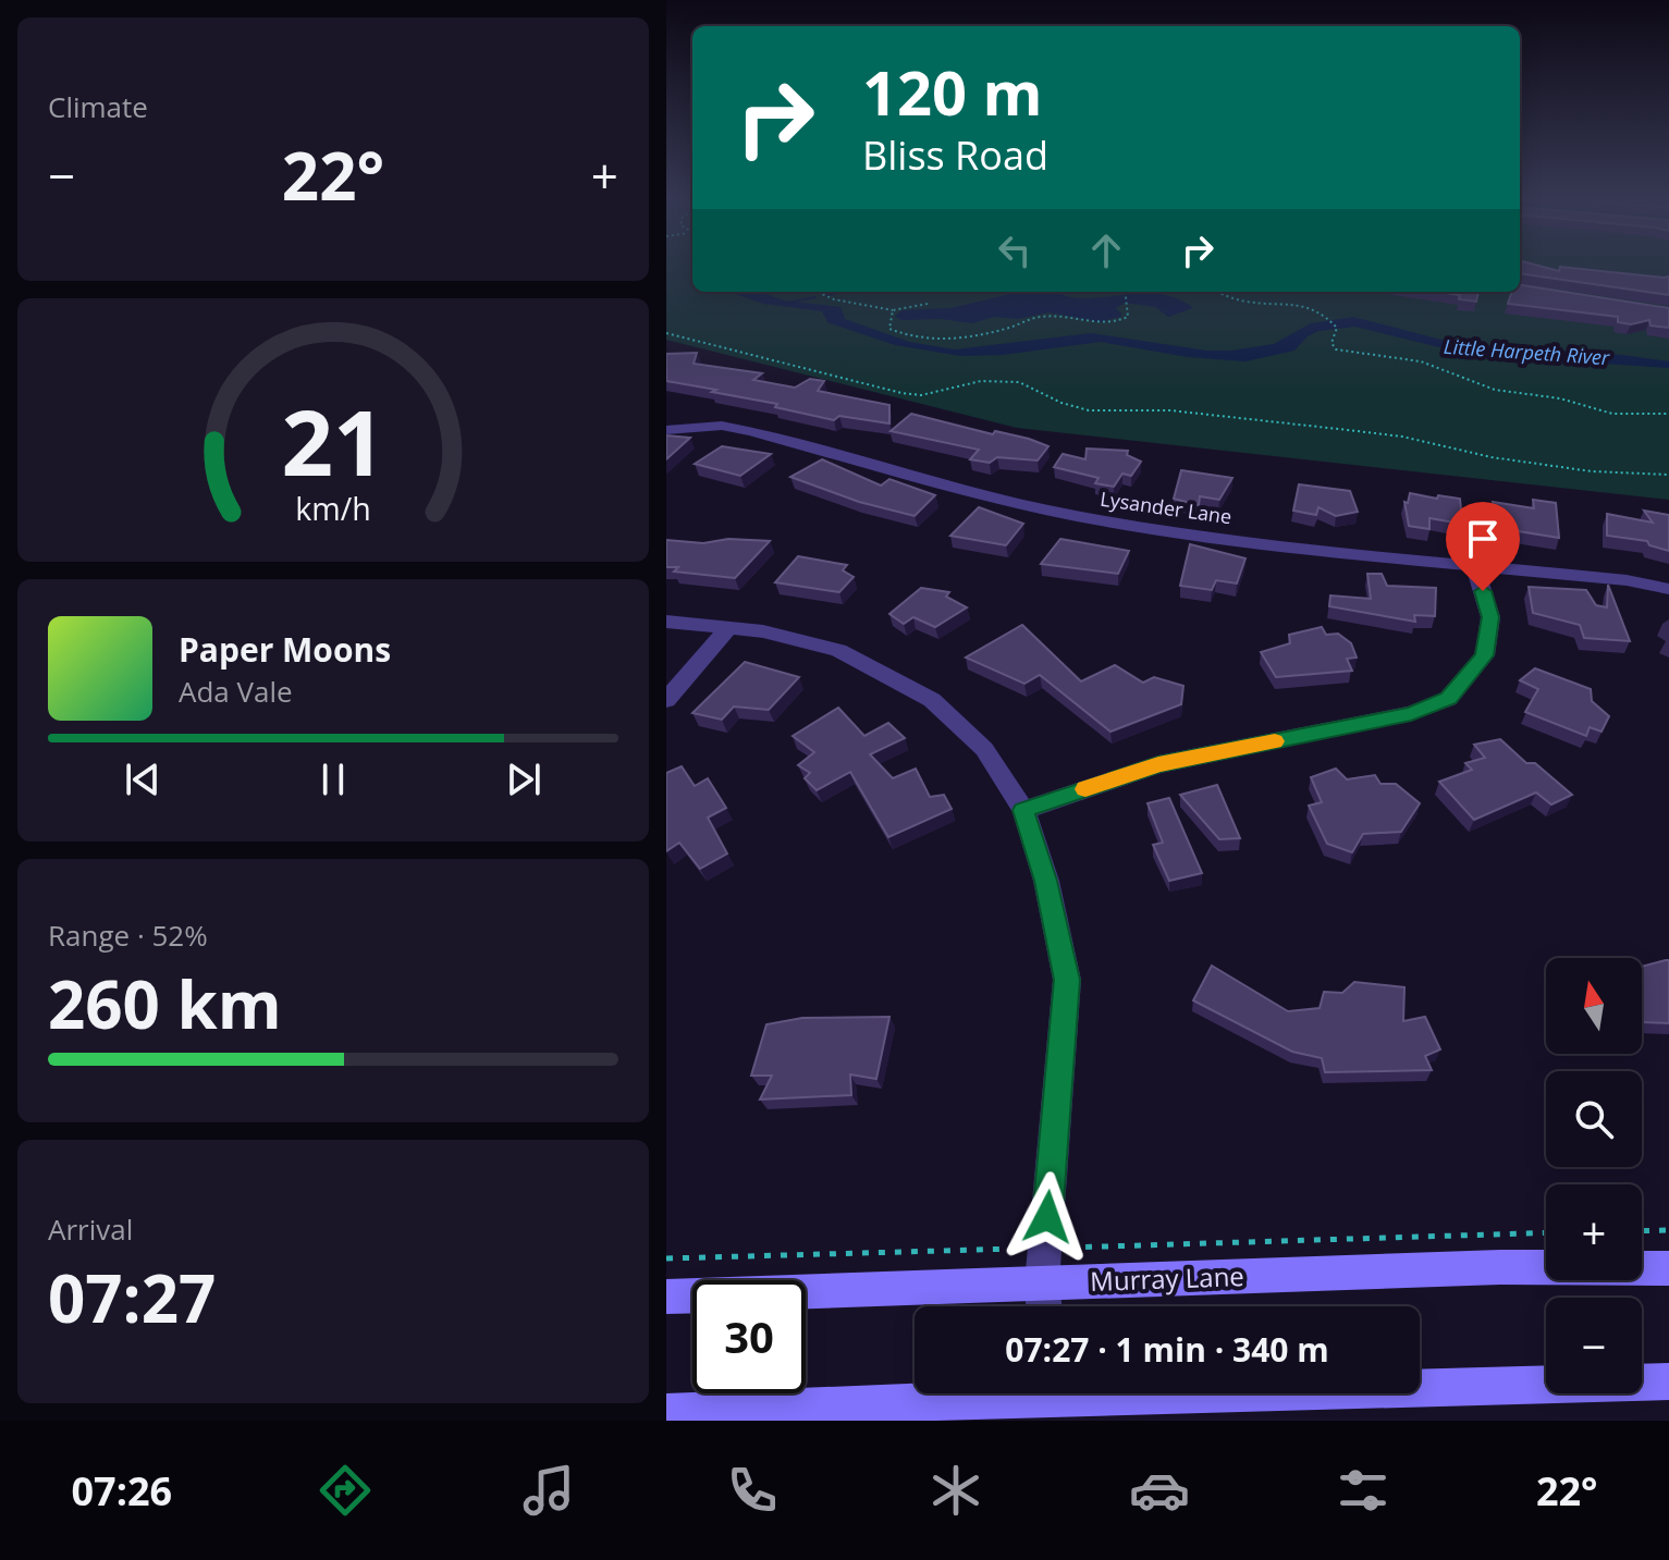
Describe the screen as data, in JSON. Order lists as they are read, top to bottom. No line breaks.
{"streets":{"main road":["Murray Lane"],"street":["Lysander Lane"]},"water":["Little Harpeth River"],"north":"top","page":{"tile":["Climate",["Range · 52%","260 km"],["Arrival","07:27"]],"turn":["120 m","Bliss Road"],"heat":["−","22°","+"],"song":["Paper Moons","Ada Vale"],"map_buttons":["+","−"],"limit":"30","trip":"07:27 · 1 min · 340 m","tabs":["07:26","22°"],"gauge":["21","km/h"]}}
